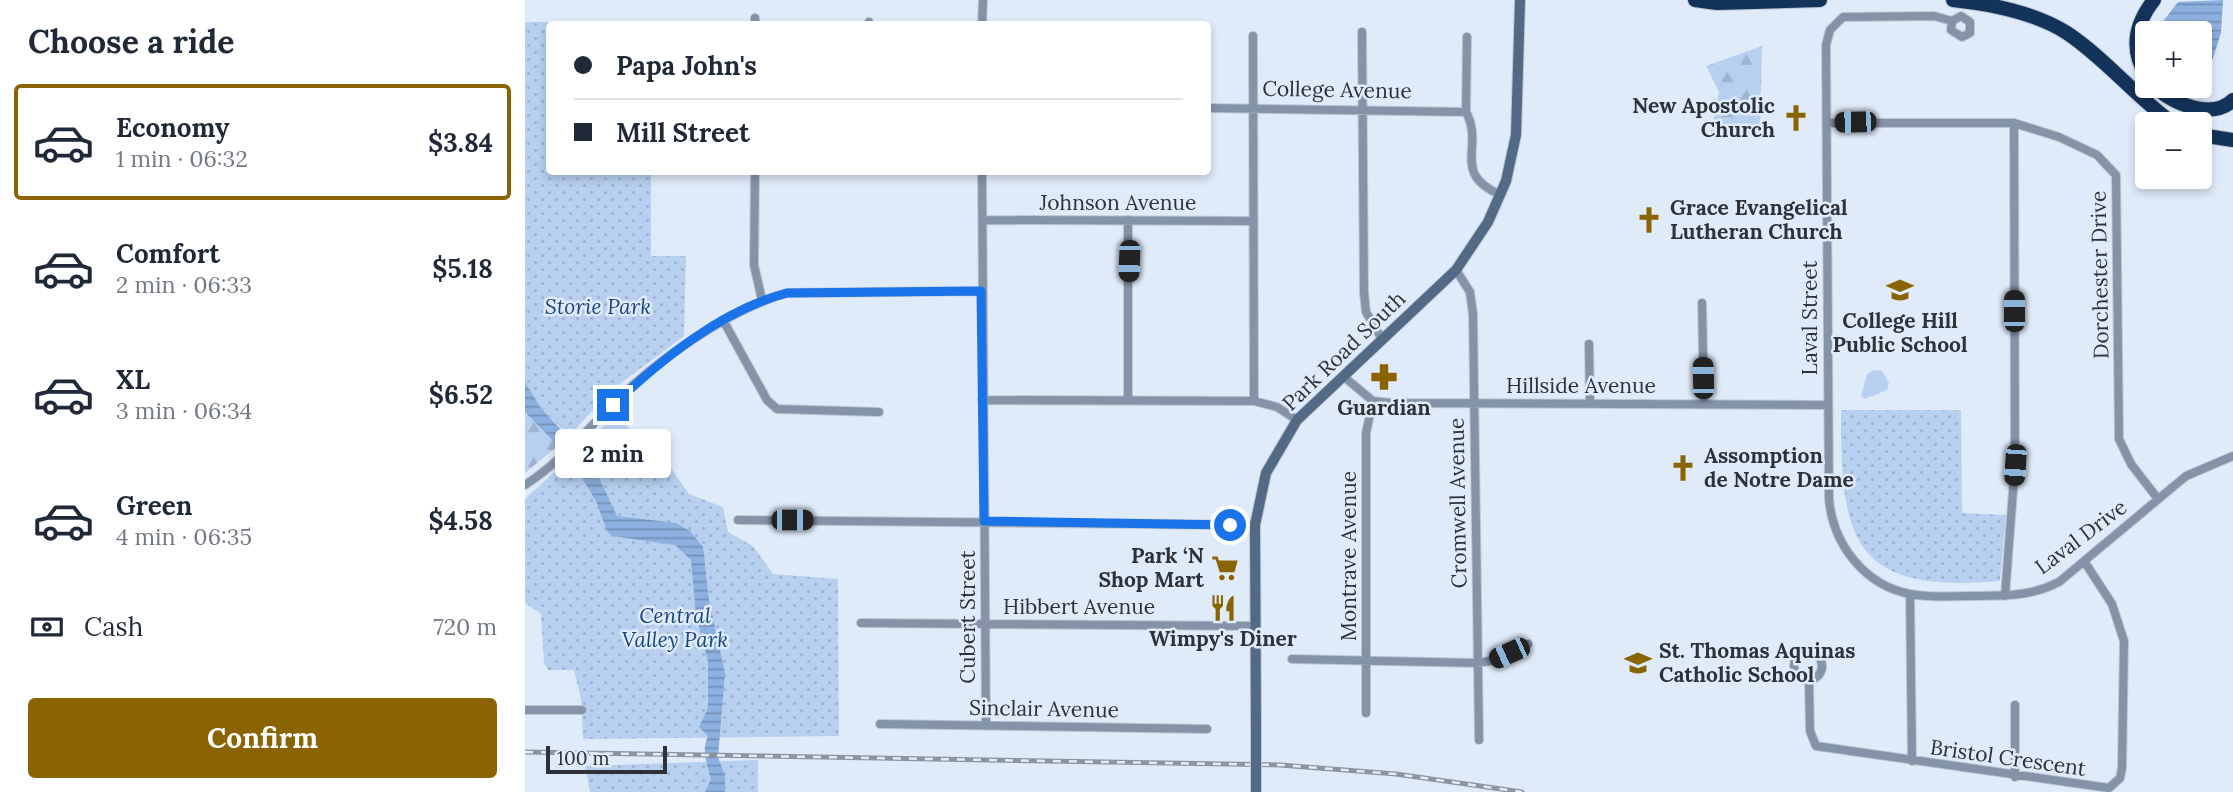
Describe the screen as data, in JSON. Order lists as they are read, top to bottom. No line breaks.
{"streets":{"main road":["Park Road South"],"street":["College Avenue","Johnson Avenue","Dorchester Drive","Laval Street","Hillside Avenue","Cromwell Avenue","Laval Drive","Montrave Avenue","Hibbert Avenue","Cubert Street","Sinclair Avenue","Bristol Crescent"]},"crossings":[["College Avenue","Park Road South"],["Johnson Avenue","Park Road South"],["Johnson Avenue","Cubert Street"],["Dorchester Drive","Laval Street"],["Dorchester Drive","Laval Drive"],["Laval Street","Hillside Avenue"],["Laval Street","Laval Drive"],["Park Road South","Cromwell Avenue"],["Park Road South","Hibbert Avenue"],["Hillside Avenue","Cromwell Avenue"],["Hillside Avenue","Laval Drive"],["Hillside Avenue","Montrave Avenue"],["Laval Drive","Bristol Crescent"],["Hibbert Avenue","Cubert Street"],["Cubert Street","Sinclair Avenue"]],"parks":["Storie Park","Central Valley Park"],"places":{"church":["New Apostolic Church","Grace Evangelical Lutheran Church","Assomption de Notre Dame"],"school or university":["College Hill Public School","St. Thomas Aquinas Catholic School"],"pharmacy":["Guardian"],"supermarket":["Park ‘N Shop Mart"],"restaurant":["Wimpy's Diner"]},"scale_bar":"100 m","page":{"heading":"Choose a ride","map_buttons":["+","−"],"banner":["Papa John's","Mill Street"],"list":[{"name":"Economy","note":"1 min · 06:32","value":"$3.84"},{"name":"Comfort","note":"2 min · 06:33","value":"$5.18"},{"name":"XL","note":"3 min · 06:34","value":"$6.52"},{"name":"Green","note":"4 min · 06:35","value":"$4.58"}],"bubble":"2 min","pay":["Cash","720 m"],"buttons":"Confirm","scale":"100 m"}}
